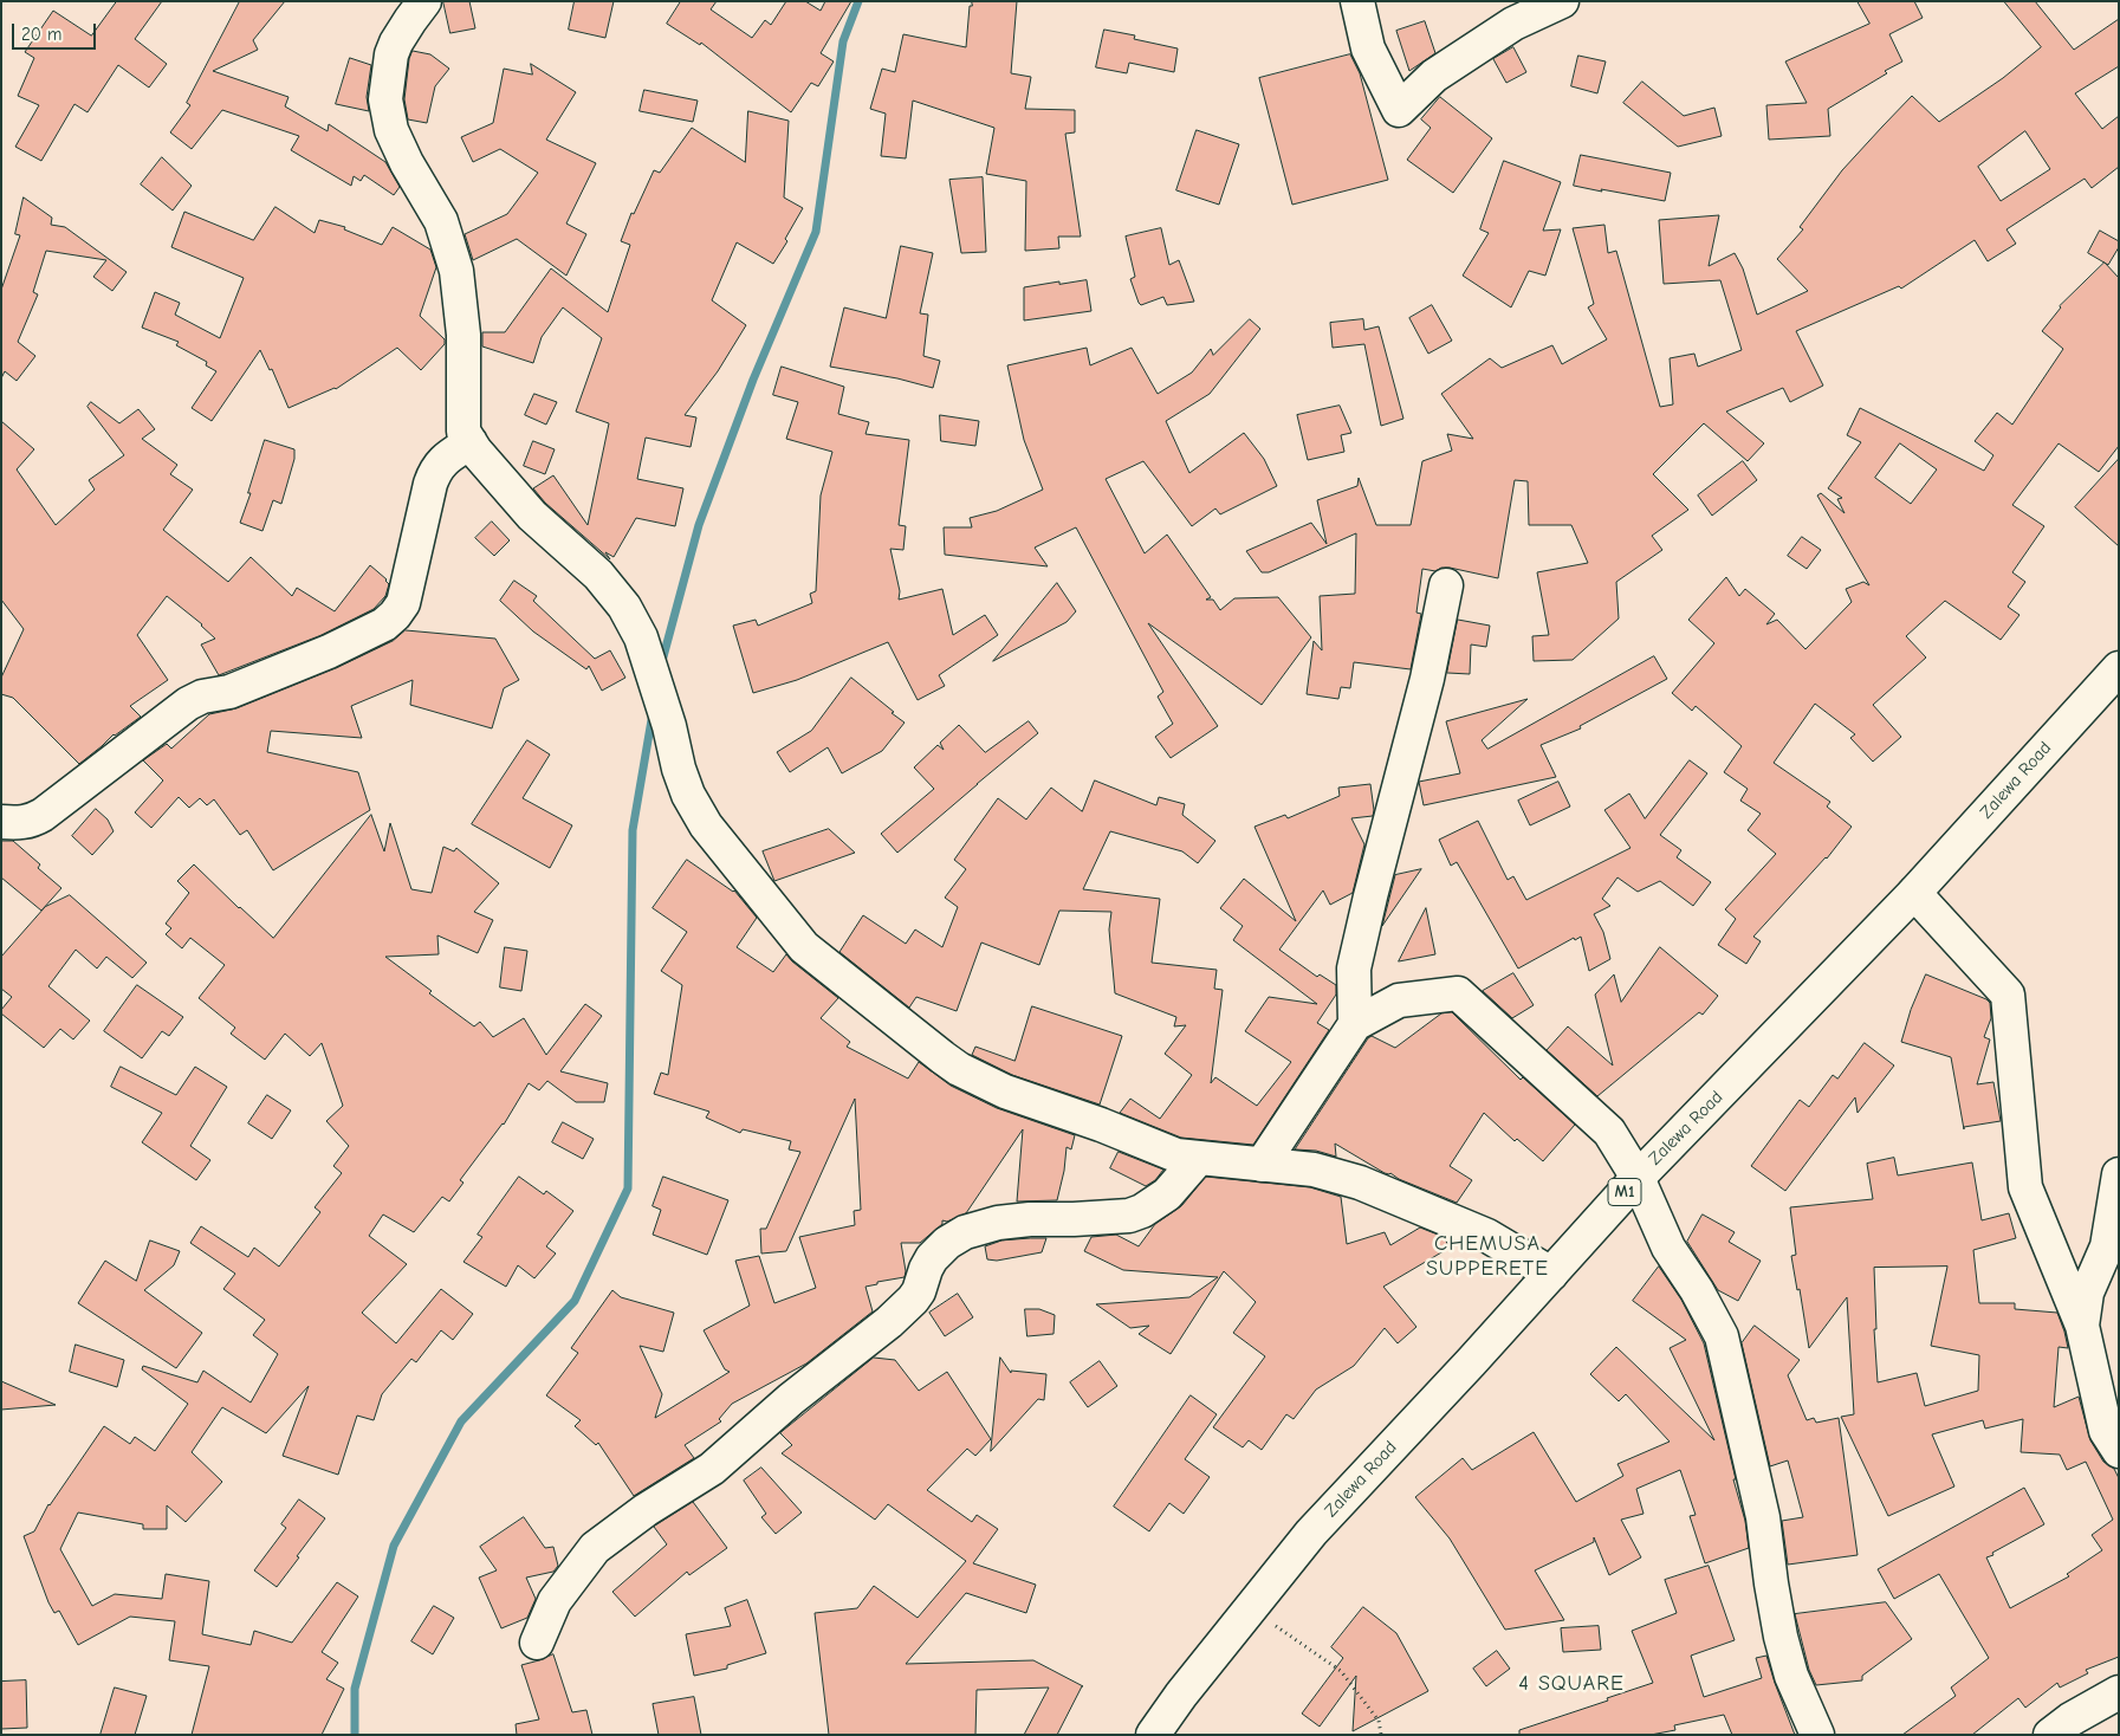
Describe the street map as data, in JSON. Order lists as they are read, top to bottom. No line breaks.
{"streets":{"main road":["Zalewa Road","M1"]},"districts":["CHEMUSA SUPPERETE","4 SQUARE"],"scale_bar":"20 m"}
